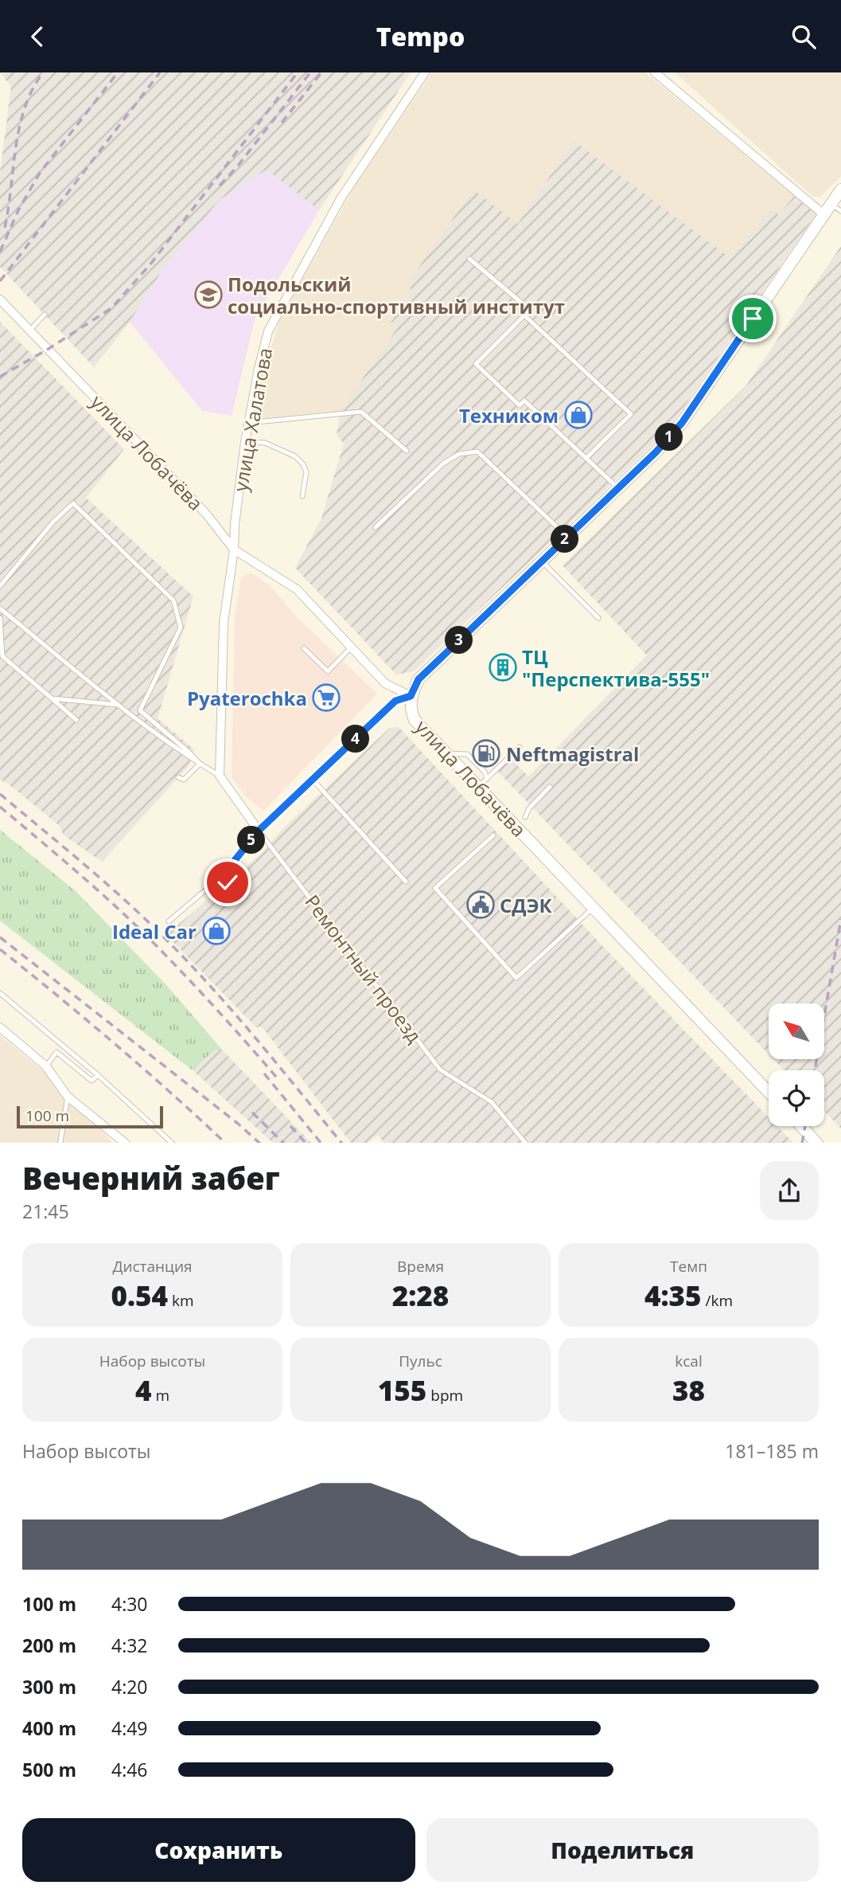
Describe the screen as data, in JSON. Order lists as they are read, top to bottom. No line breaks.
{"streets":{"main road":["улица Лобачёва"],"street":["улица Халатова","Ремонтный проезд"]},"crossings":[["улица Халатова","улица Лобачёва"],["улица Халатова","Ремонтный проезд"]],"places":{"school or university":["Подольский социально-спортивный институт"],"shop":["Техником","Ideal Car"],"building":["ТЦ \"Перспектива-555\""],"supermarket":["Pyaterochka"],"fuel station":["Neftmagistral"],"public building":["СДЭК"]},"scale_bar":"100 m","north":"top left","page":{"header":"Tempo","pins":["1","2","3","4","5"],"scale":"100 m","heading":["Вечерний забег","21:45"],"stats":[["Дистанция","0.54 km"],["Время","2:28"],["Темп","4:35 /km"],["Набор высоты","4 m"],["Пульс","155 bpm"],["kcal","38"]],"chart":["Набор высоты","181–185 m"],"list":[{"name":"100 m","note":"4:30"},{"name":"200 m","note":"4:32"},{"name":"300 m","note":"4:20"},{"name":"400 m","note":"4:49"},{"name":"500 m","note":"4:46"}],"buttons":["Сохранить","Поделиться"]}}
